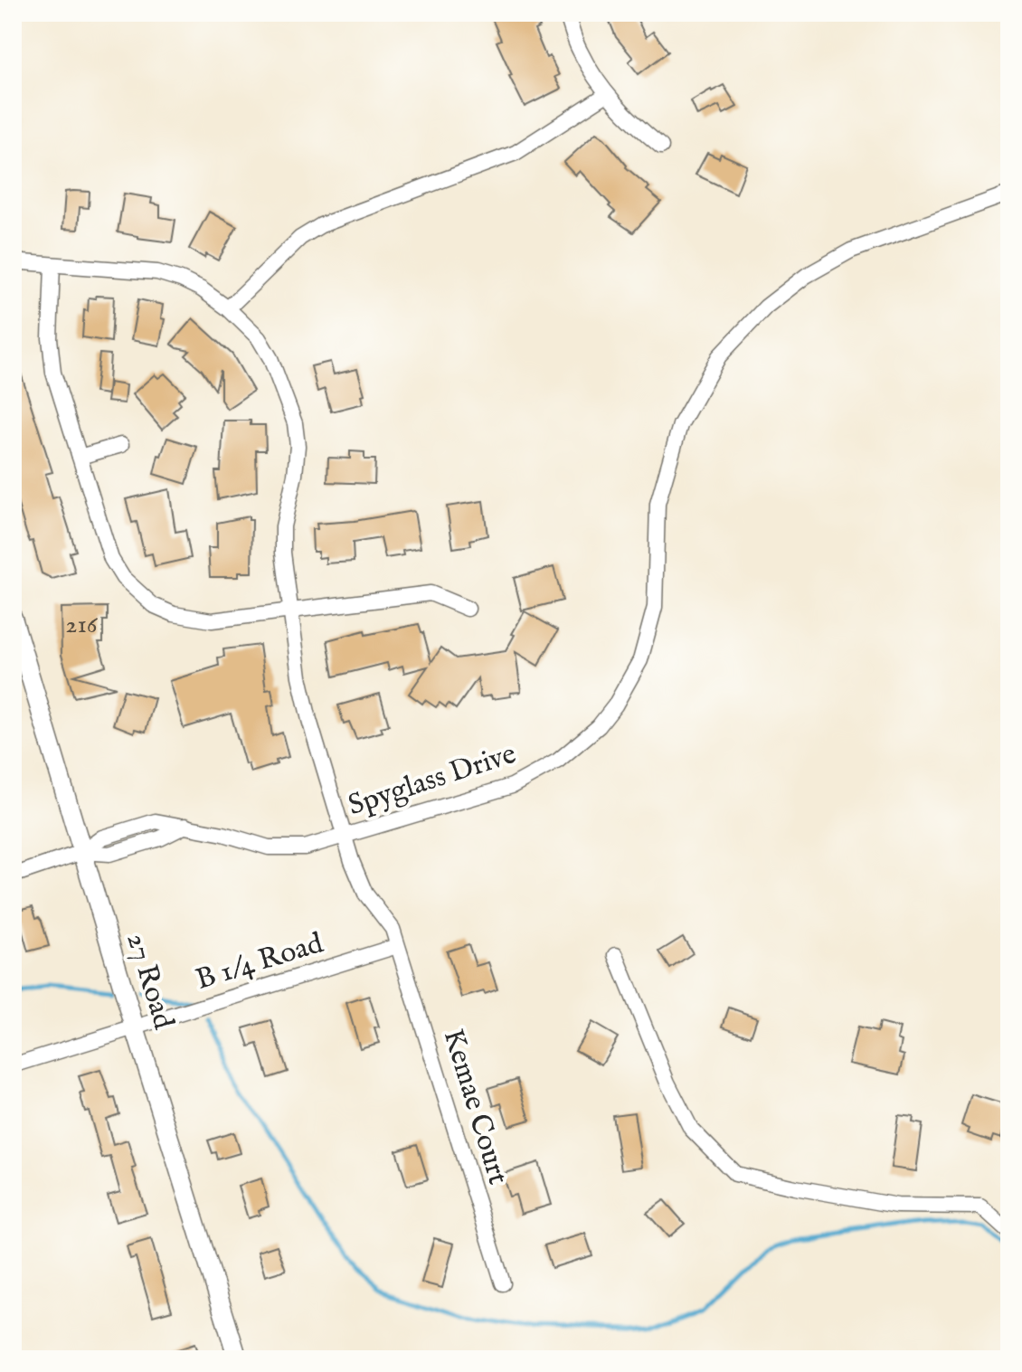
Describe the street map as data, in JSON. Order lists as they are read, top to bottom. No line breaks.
{"streets":{"street":["Spyglass Drive","B 1/4 Road","27 Road","Kemae Court"]},"crossings":[["Spyglass Drive","27 Road"],["Spyglass Drive","Kemae Court"],["B 1/4 Road","27 Road"],["B 1/4 Road","Kemae Court"]],"house_numbers":["216"]}
